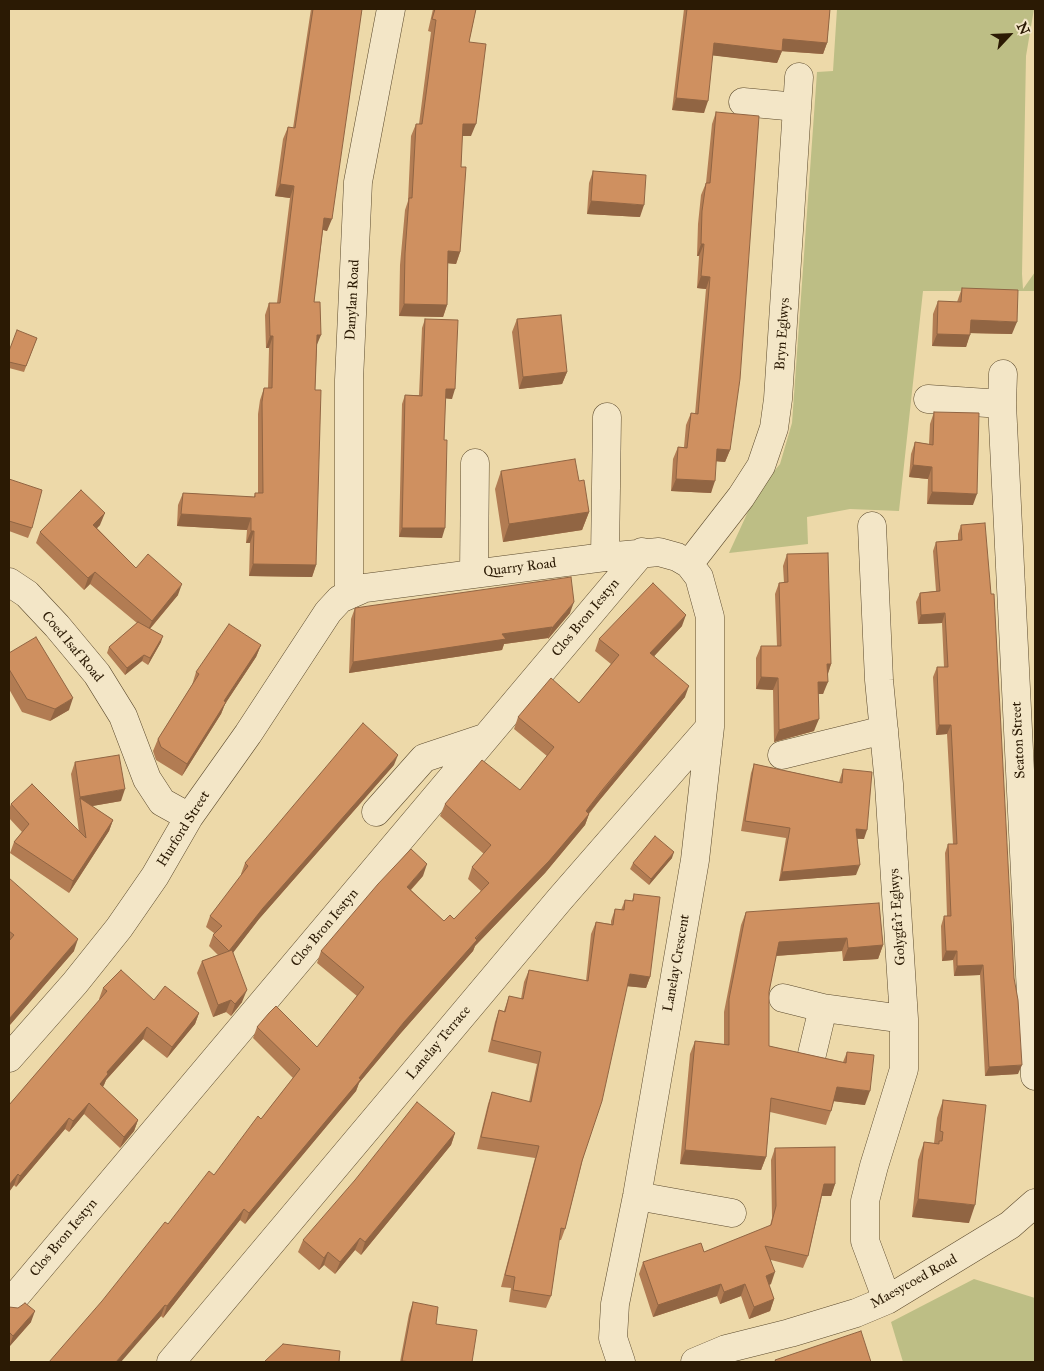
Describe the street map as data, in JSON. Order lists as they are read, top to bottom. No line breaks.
{"streets":{"street":["Danylan Road","Bryn Eglwys","Quarry Road","Clos Bron Iestyn","Coed Isaf Road","Seaton Street","Hurford Street","Golygfa'r Eglwys","Lanelay Crescent","Lanelay Terrace","Maesycoed Road"]},"crossings":[["Danylan Road","Quarry Road"],["Danylan Road","Hurford Street"],["Bryn Eglwys","Quarry Road"],["Bryn Eglwys","Lanelay Crescent"],["Quarry Road","Clos Bron Iestyn"],["Quarry Road","Hurford Street"],["Quarry Road","Lanelay Crescent"],["Coed Isaf Road","Hurford Street"],["Golygfa'r Eglwys","Maesycoed Road"],["Lanelay Crescent","Lanelay Terrace"]],"north":"top right"}
